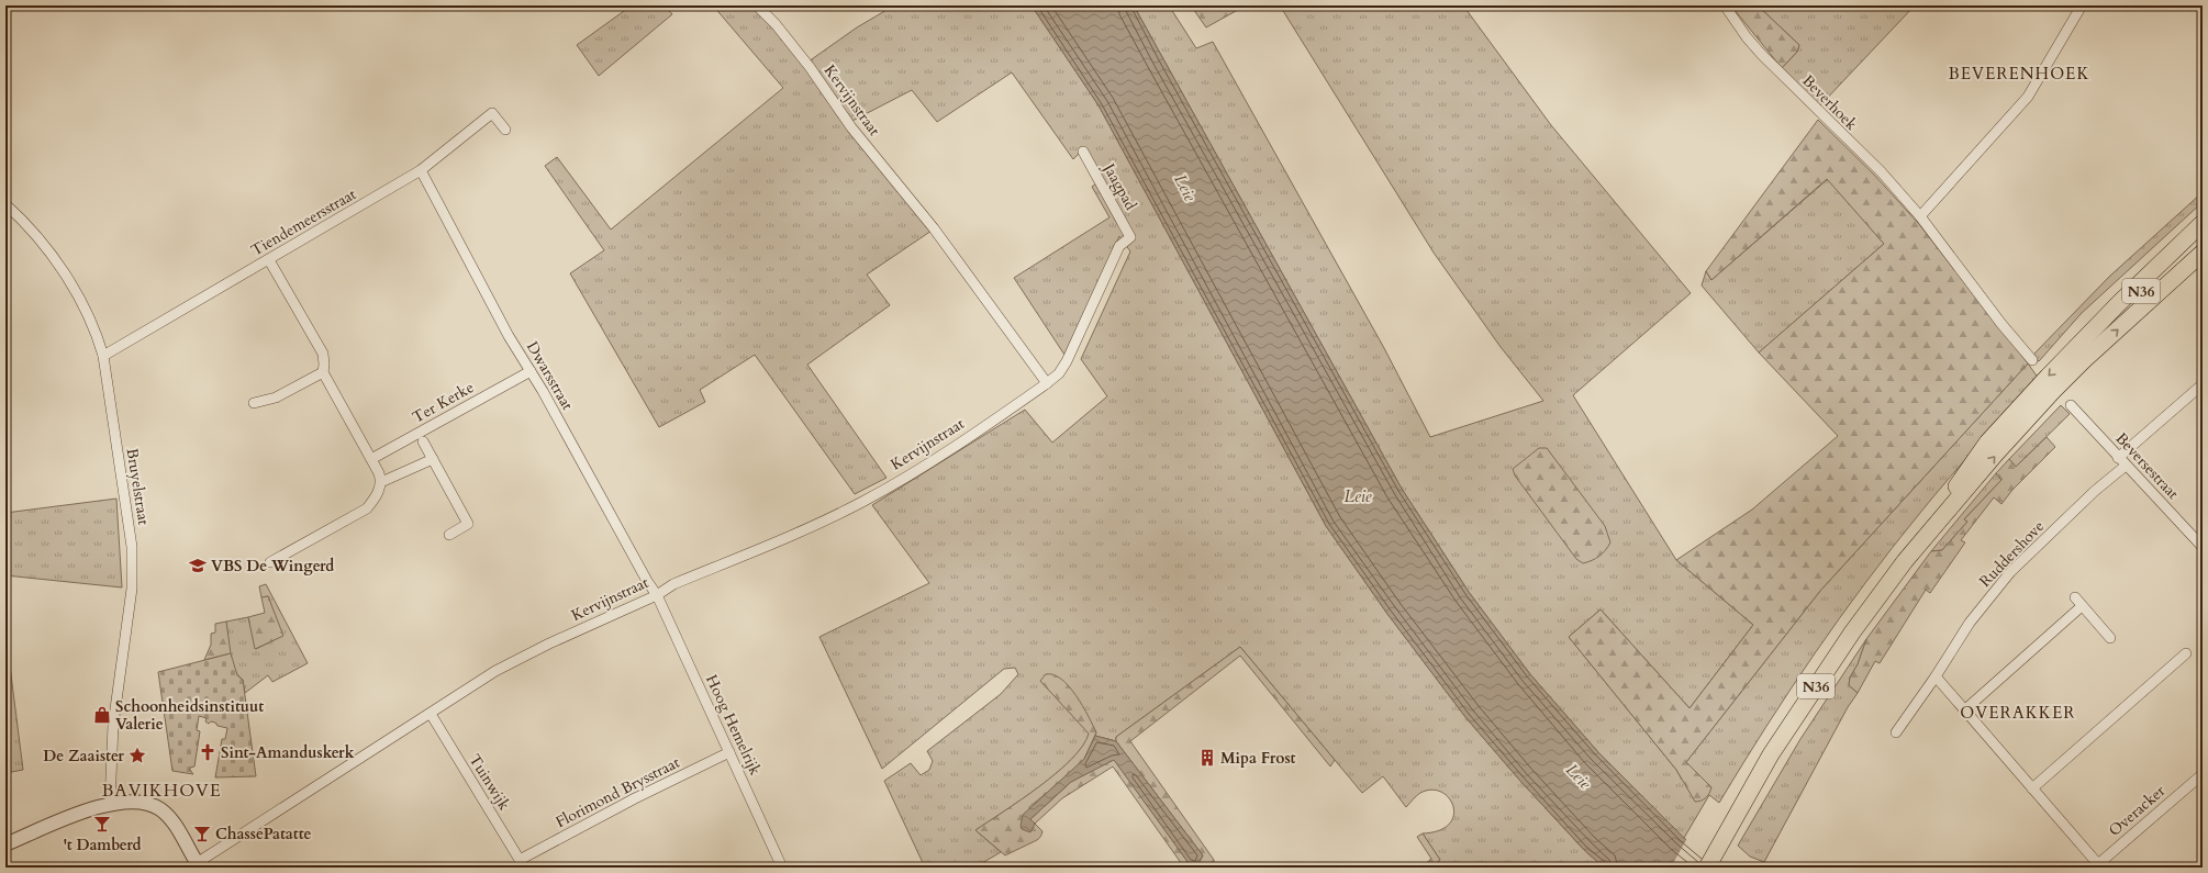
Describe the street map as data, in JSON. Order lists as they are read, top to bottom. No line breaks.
{"streets":{"main road":["N36"],"street":["Kervijnstraat","Beverhoek","Jaagpad","Tiendemeersstraat","Dwarsstraat","Ter Kerke","Beversestraat","Bruyelstraat","Ruddershove","Hoog Hemelrijk","Tuinwijk","Florimond Brysstraat","Overacker"]},"crossings":[["Kervijnstraat","Jaagpad"],["Kervijnstraat","Dwarsstraat"],["Kervijnstraat","Hoog Hemelrijk"],["Kervijnstraat","Tuinwijk"],["Tiendemeersstraat","Dwarsstraat"],["Tiendemeersstraat","Bruyelstraat"],["Dwarsstraat","Ter Kerke"],["Dwarsstraat","Hoog Hemelrijk"],["Beversestraat","Ruddershove"],["Hoog Hemelrijk","Florimond Brysstraat"],["Tuinwijk","Florimond Brysstraat"]],"districts":["BEVERENHOEK","OVERAKKER","BAVIKHOVE"],"water":["Leie"],"places":{"school or university":["VBS De Wingerd"],"shop":["Schoonheidsinstituut Valerie"],"church":["Sint-Amanduskerk"],"place":["De Zaaister"],"building":["Mipa Frost"],"bar":["'t Damberd","ChassePatatte"]}}
